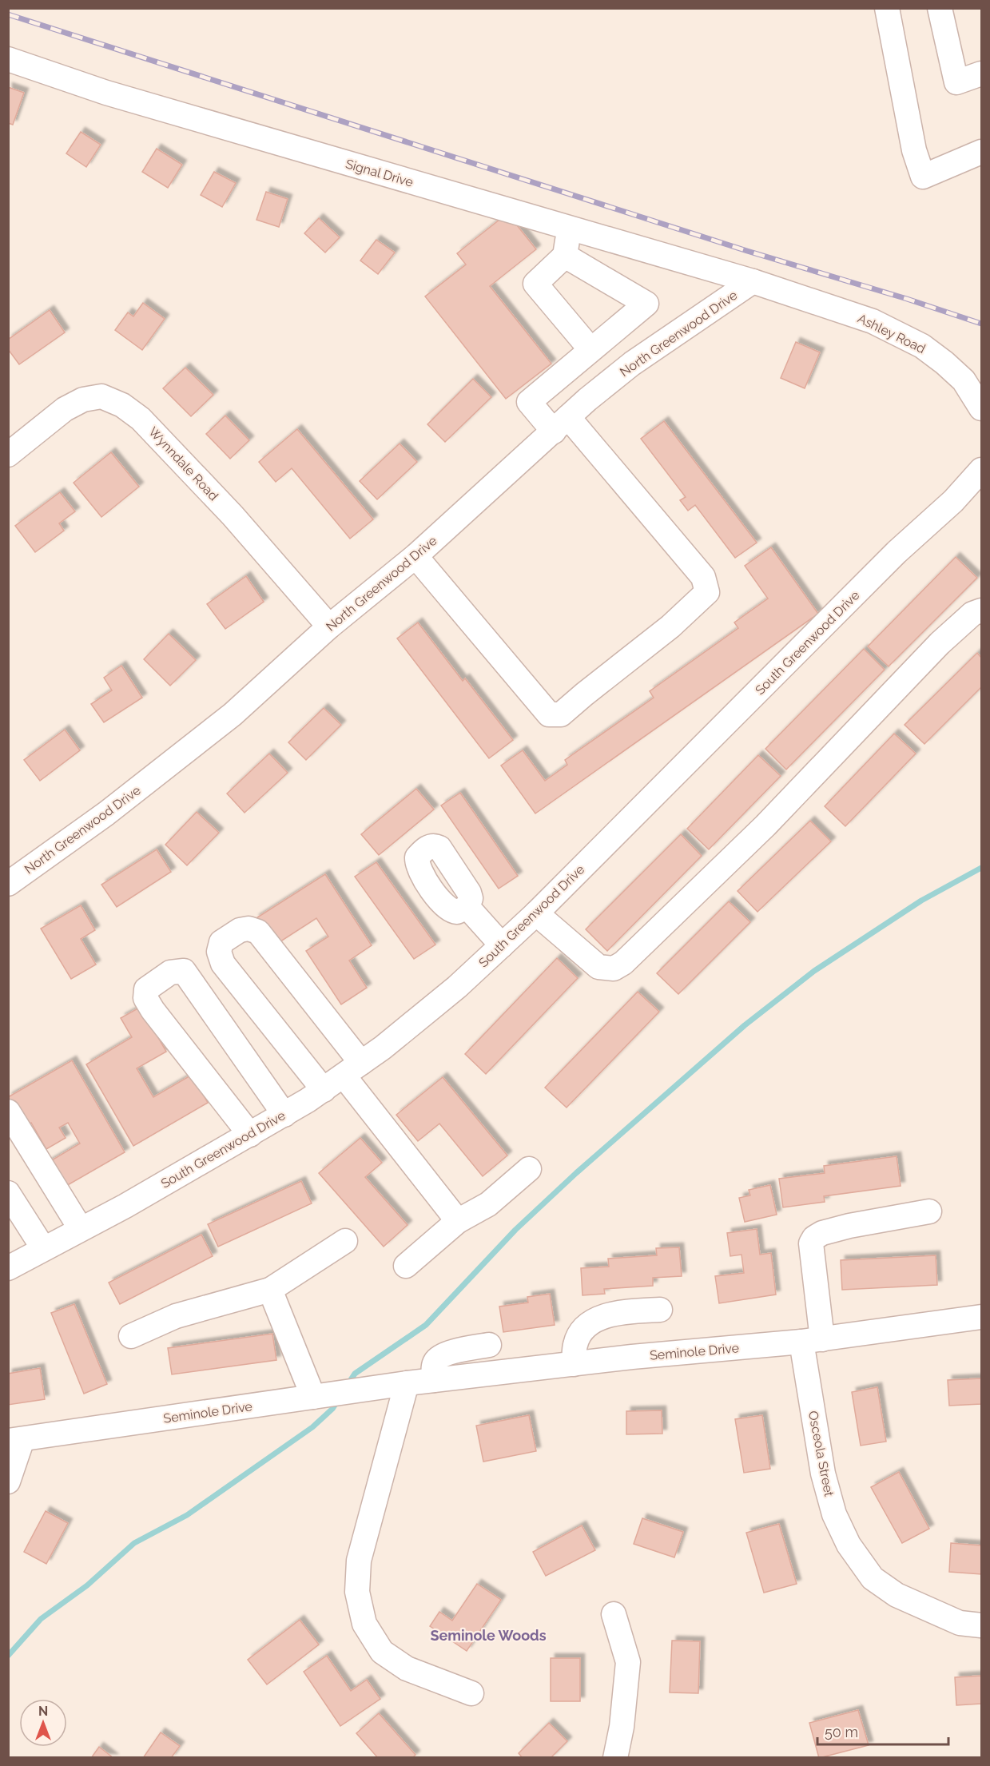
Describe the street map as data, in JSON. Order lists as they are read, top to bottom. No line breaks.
{"streets":{"street":["Signal Drive","North Greenwood Drive","Ashley Road","Wynndale Road","South Greenwood Drive","Seminole Drive","Osceola Street"]},"crossings":[["Signal Drive","North Greenwood Drive"],["Signal Drive","Ashley Road"],["North Greenwood Drive","Ashley Road"],["North Greenwood Drive","Wynndale Road"],["Seminole Drive","Osceola Street"]],"districts":["Seminole Woods"],"scale_bar":"50 m","north":"top"}
